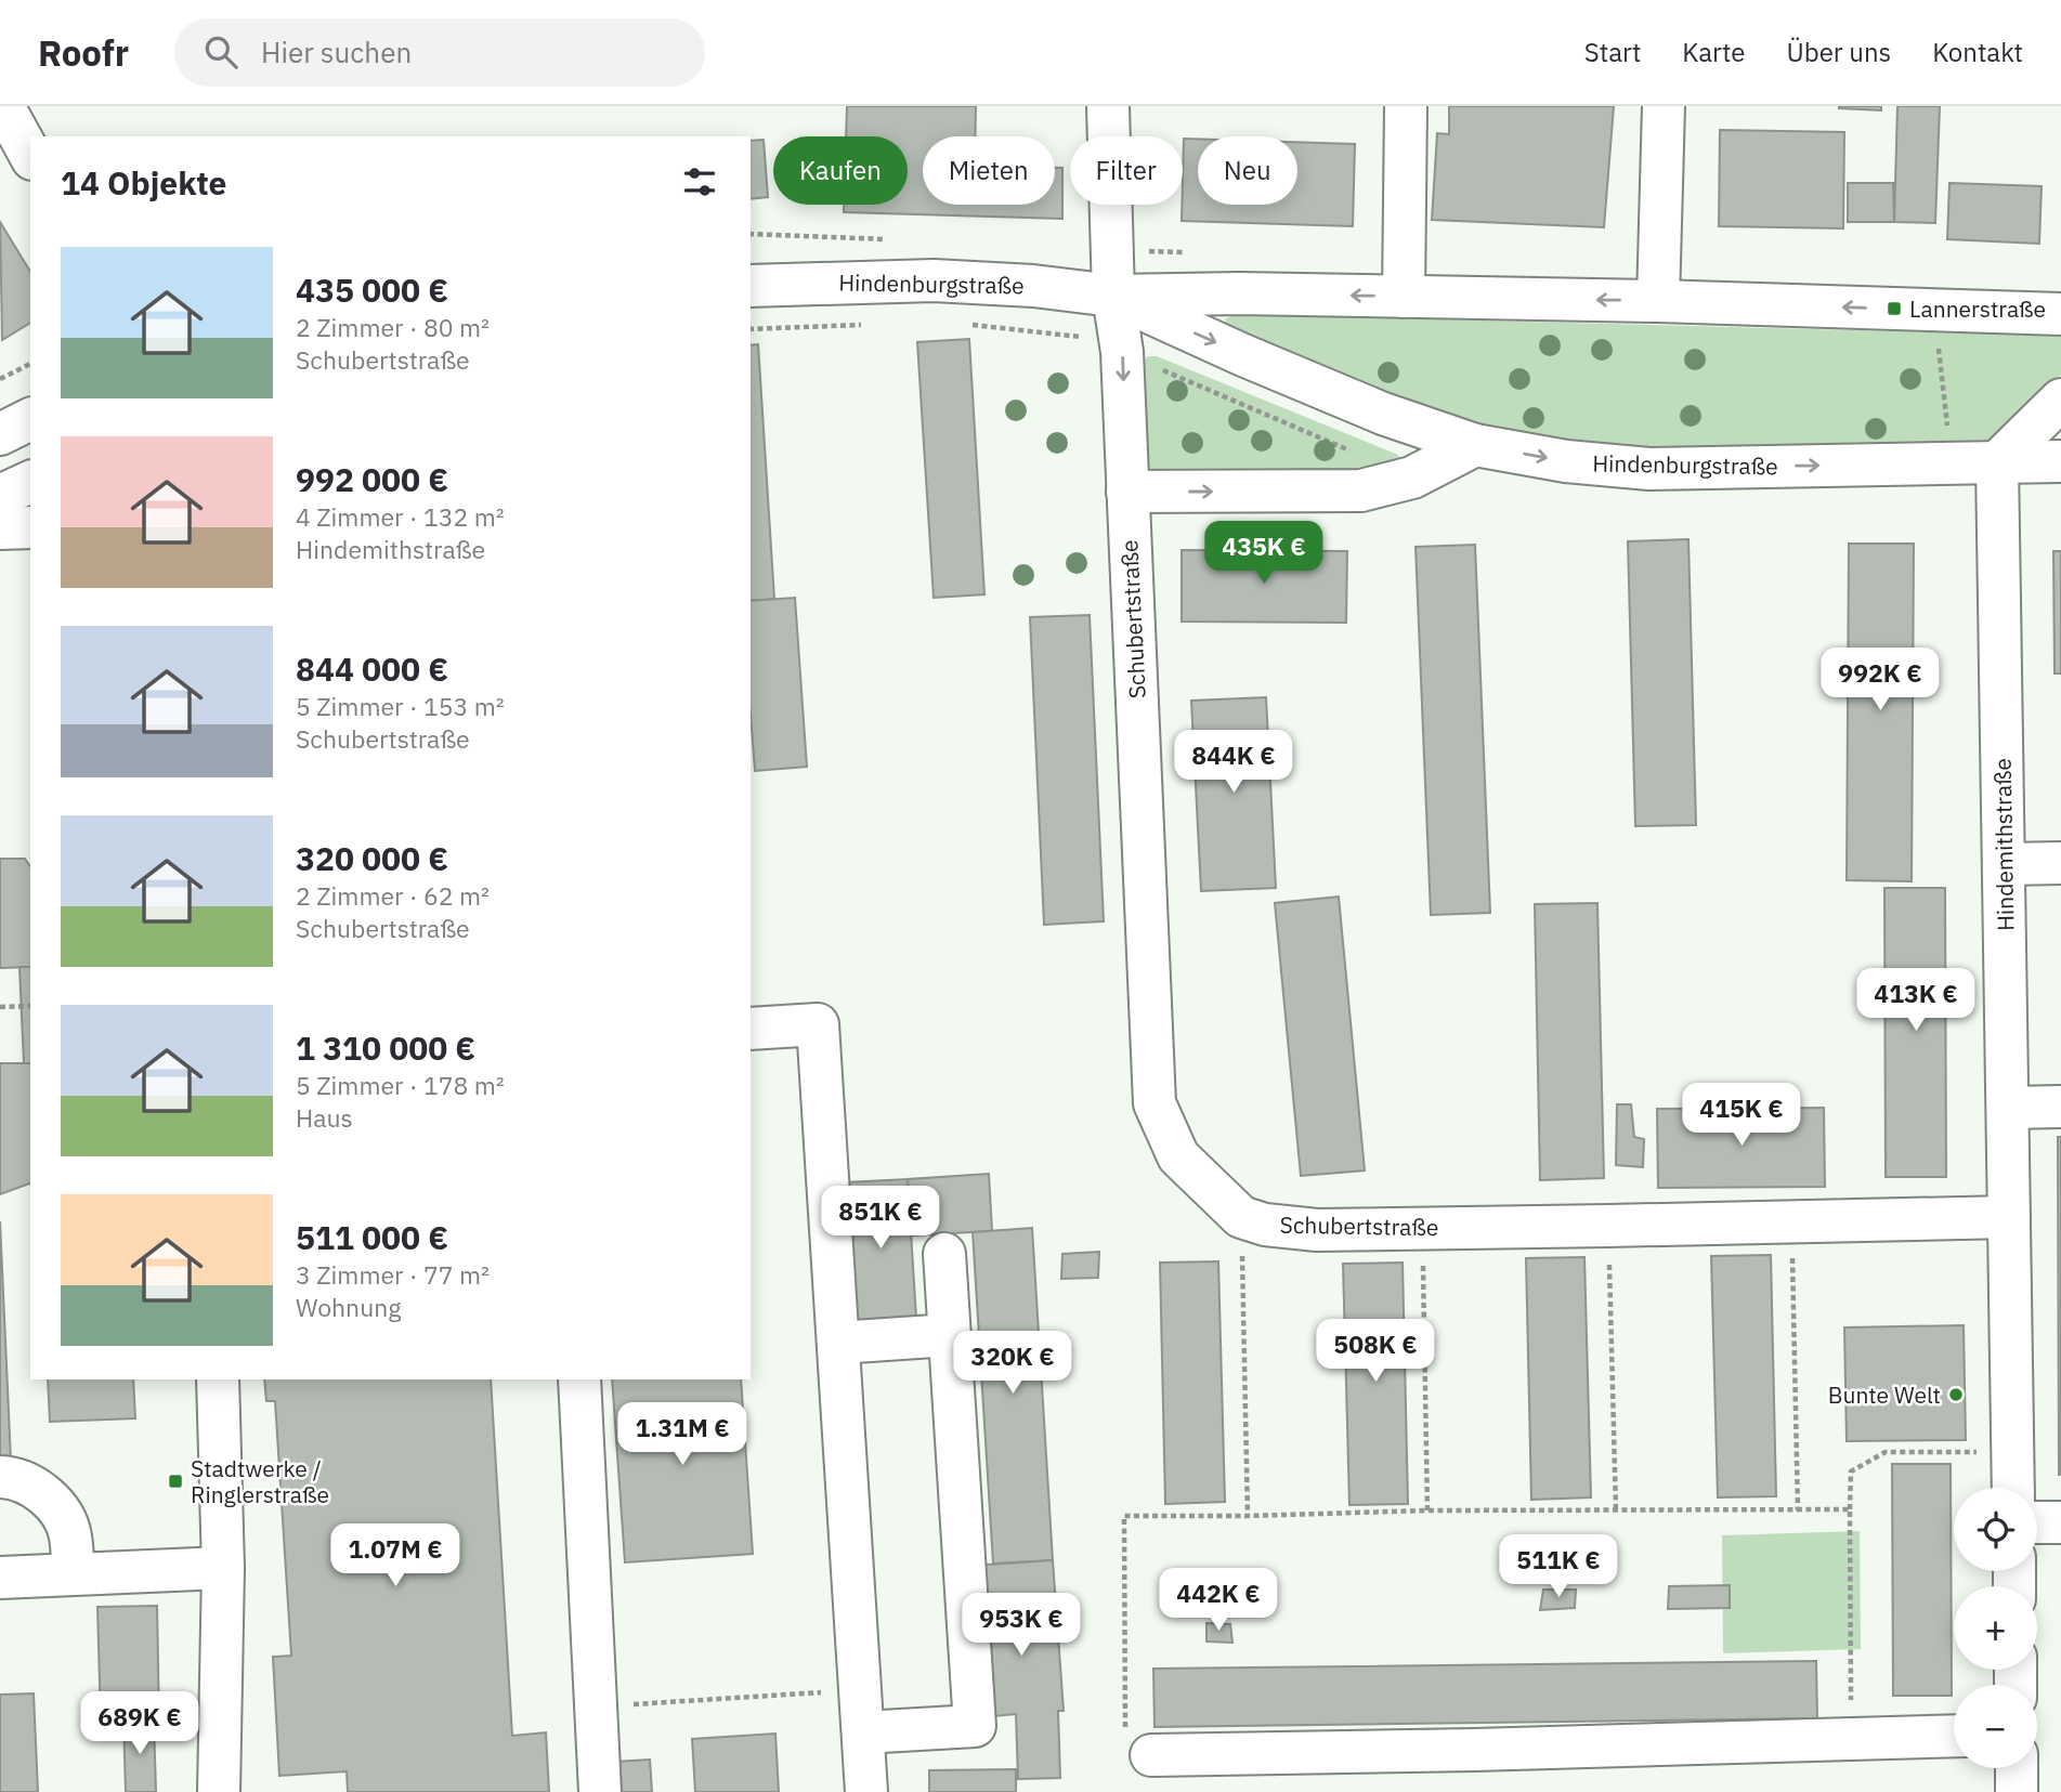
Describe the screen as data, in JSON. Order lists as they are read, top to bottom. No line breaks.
{"streets":{"street":["Hindenburgstraße","Schubertstraße","Hindemithstraße"]},"crossings":[["Hindenburgstraße","Schubertstraße"],["Hindenburgstraße","Hindemithstraße"],["Schubertstraße","Hindemithstraße"]],"places":{"transit":["Lannerstraße","Stadtwerke / Ringlerstraße"],"other":["Bunte Welt"]},"page":{"header":"Roofr","search":"Hier suchen","nav":["Start","Karte","Über uns","Kontakt"],"chip":["Kaufen","Mieten","Filter","Neu"],"heading":"14 Objekte","list":[{"name":"435 000 €","note":"2 Zimmer · 80 m² · Schubertstraße"},{"name":"992 000 €","note":"4 Zimmer · 132 m² · Hindemithstraße"},{"name":"844 000 €","note":"5 Zimmer · 153 m² · Schubertstraße"},{"name":"320 000 €","note":"2 Zimmer · 62 m² · Schubertstraße"},{"name":"1 310 000 €","note":"5 Zimmer · 178 m² · Haus"},{"name":"511 000 €","note":"3 Zimmer · 77 m² · Wohnung"}],"price":["435K €","992K €","844K €","413K €","415K €","851K €","508K €","320K €","1.31M €","1.07M €","511K €","442K €","953K €","689K €"],"map_buttons":["+","−"]}}
